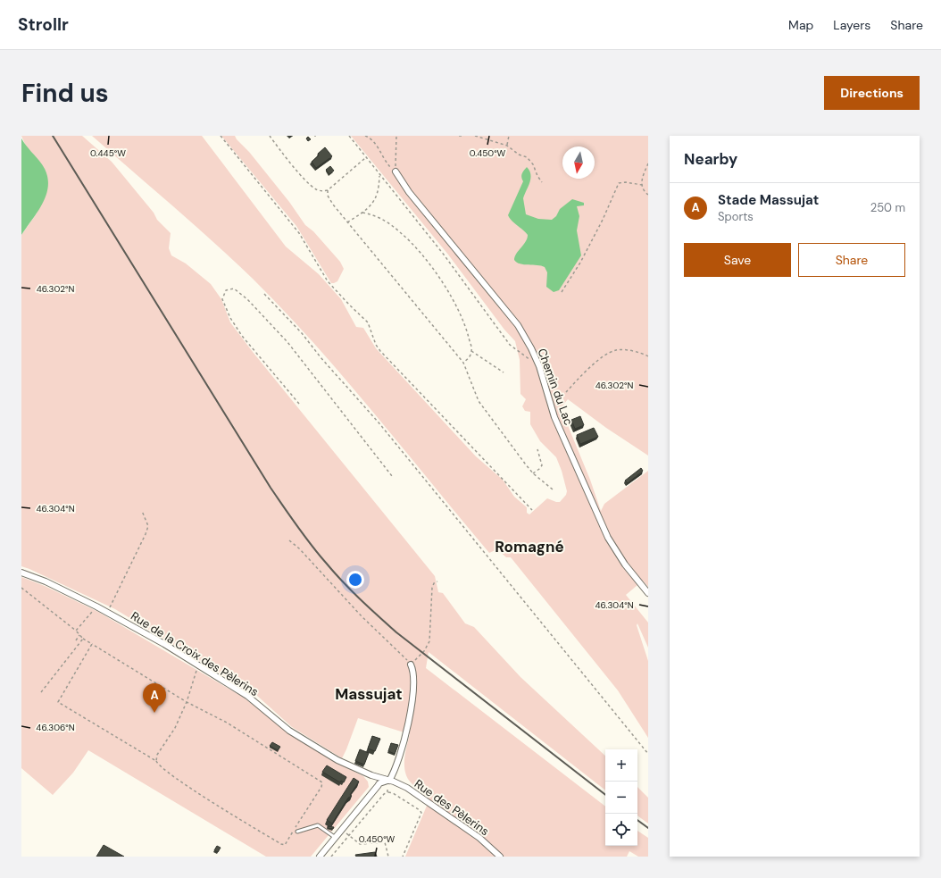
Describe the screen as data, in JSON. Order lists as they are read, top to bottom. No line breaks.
{"streets":{"street":["Chemin du Lac","Rue de la Croix des Pèlerins","Rue des Pèlerins"]},"crossings":[["Rue de la Croix des Pèlerins","Rue des Pèlerins"]],"districts":["Romagné","Massujat"],"north":"bottom","page":{"header":"Strollr","nav":["Map","Layers","Share"],"buttons":["Directions",["Save","Share"]],"title":"Find us","heading":"Nearby","list":[{"mark":"A","name":"Stade Massujat","note":"Sports","value":"250 m"}],"pins":"A","map_buttons":["+","−"]},"coordinates":["0.445°W","0.450°W","46.302°N","46.304°N","46.306°N"]}
